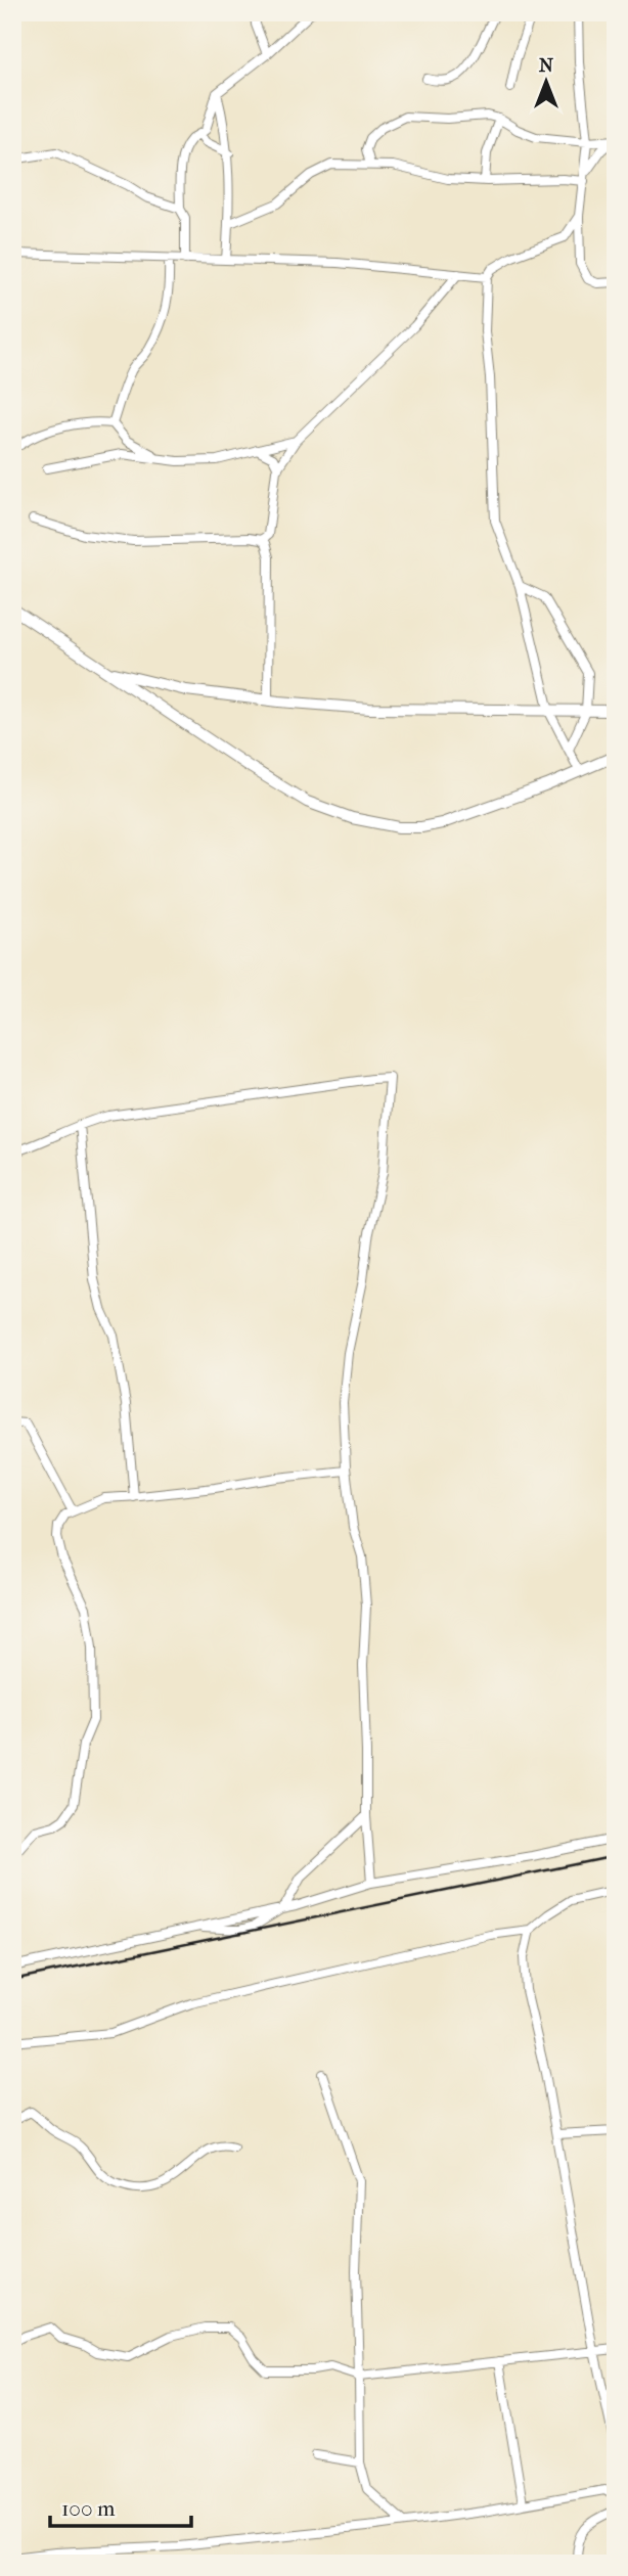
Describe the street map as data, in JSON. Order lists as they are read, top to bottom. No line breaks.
{"scale_bar":"100 m","north":"top"}
